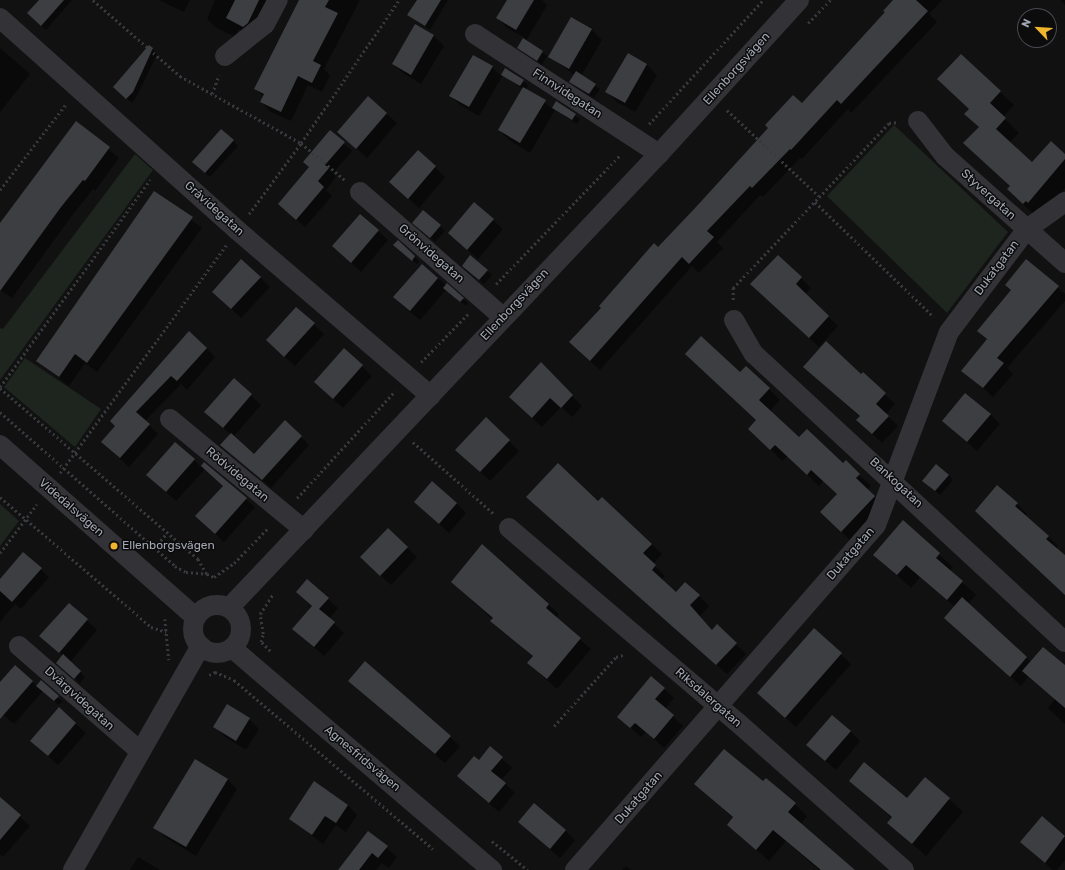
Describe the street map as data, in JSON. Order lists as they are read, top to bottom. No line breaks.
{"streets":{"street":["Ellenborgsvägen","Finnvidegatan","Styvergatan","Gråvidegatan","Grönvidegatan","Dukatgatan","Rödvidegatan","Bankogatan","Videdalsvägen","Riksdalergatan","Dvärgvidegatan","Agnesfridsvägen"]},"crossings":[["Ellenborgsvägen","Finnvidegatan"],["Ellenborgsvägen","Gråvidegatan"],["Ellenborgsvägen","Grönvidegatan"],["Ellenborgsvägen","Rödvidegatan"],["Ellenborgsvägen","Videdalsvägen"],["Ellenborgsvägen","Agnesfridsvägen"],["Styvergatan","Dukatgatan"],["Dukatgatan","Bankogatan"],["Dukatgatan","Riksdalergatan"],["Videdalsvägen","Agnesfridsvägen"]],"places":["Ellenborgsvägen"],"north":"top left"}
